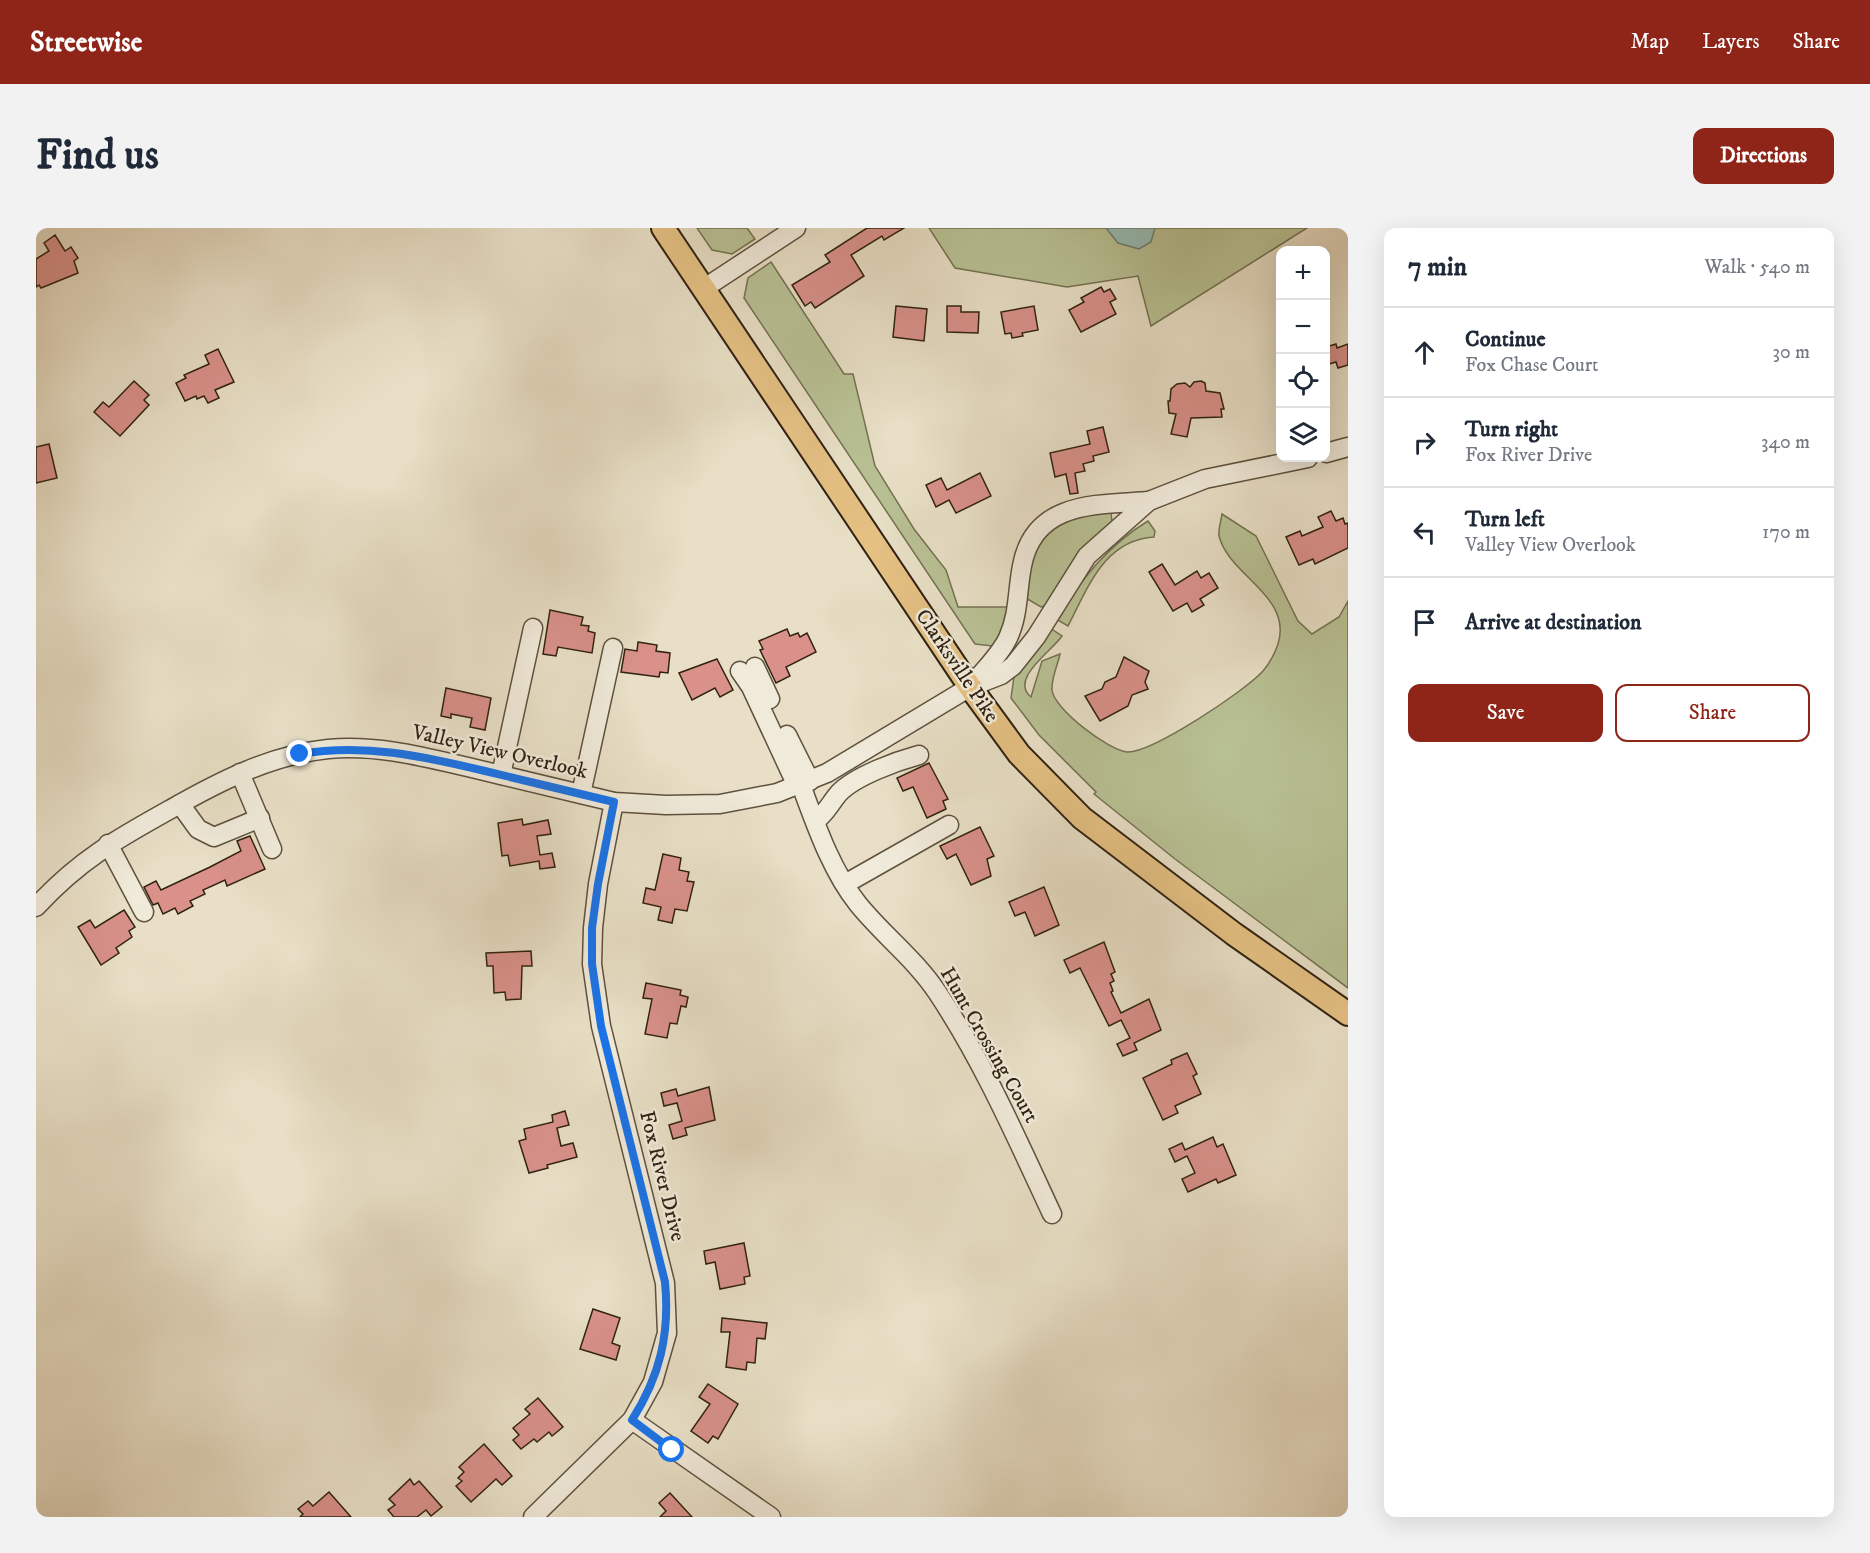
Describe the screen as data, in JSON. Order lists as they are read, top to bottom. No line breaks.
{"streets":{"main road":["Clarksville Pike"],"street":["Valley View Overlook","Hunt Crossing Court","Fox River Drive"]},"crossings":[["Clarksville Pike","Valley View Overlook"],["Valley View Overlook","Hunt Crossing Court"],["Valley View Overlook","Fox River Drive"]],"page":{"header":"Streetwise","nav":["Map","Layers","Share"],"buttons":["Directions",["Save","Share"]],"title":"Find us","heading":["7 min","Walk · 540 m"],"map_buttons":["+","−"],"list":[["Continue","Fox Chase Court","30 m"],["Turn right","Fox River Drive","340 m"],["Turn left","Valley View Overlook","170 m"],"Arrive at destination"]}}
